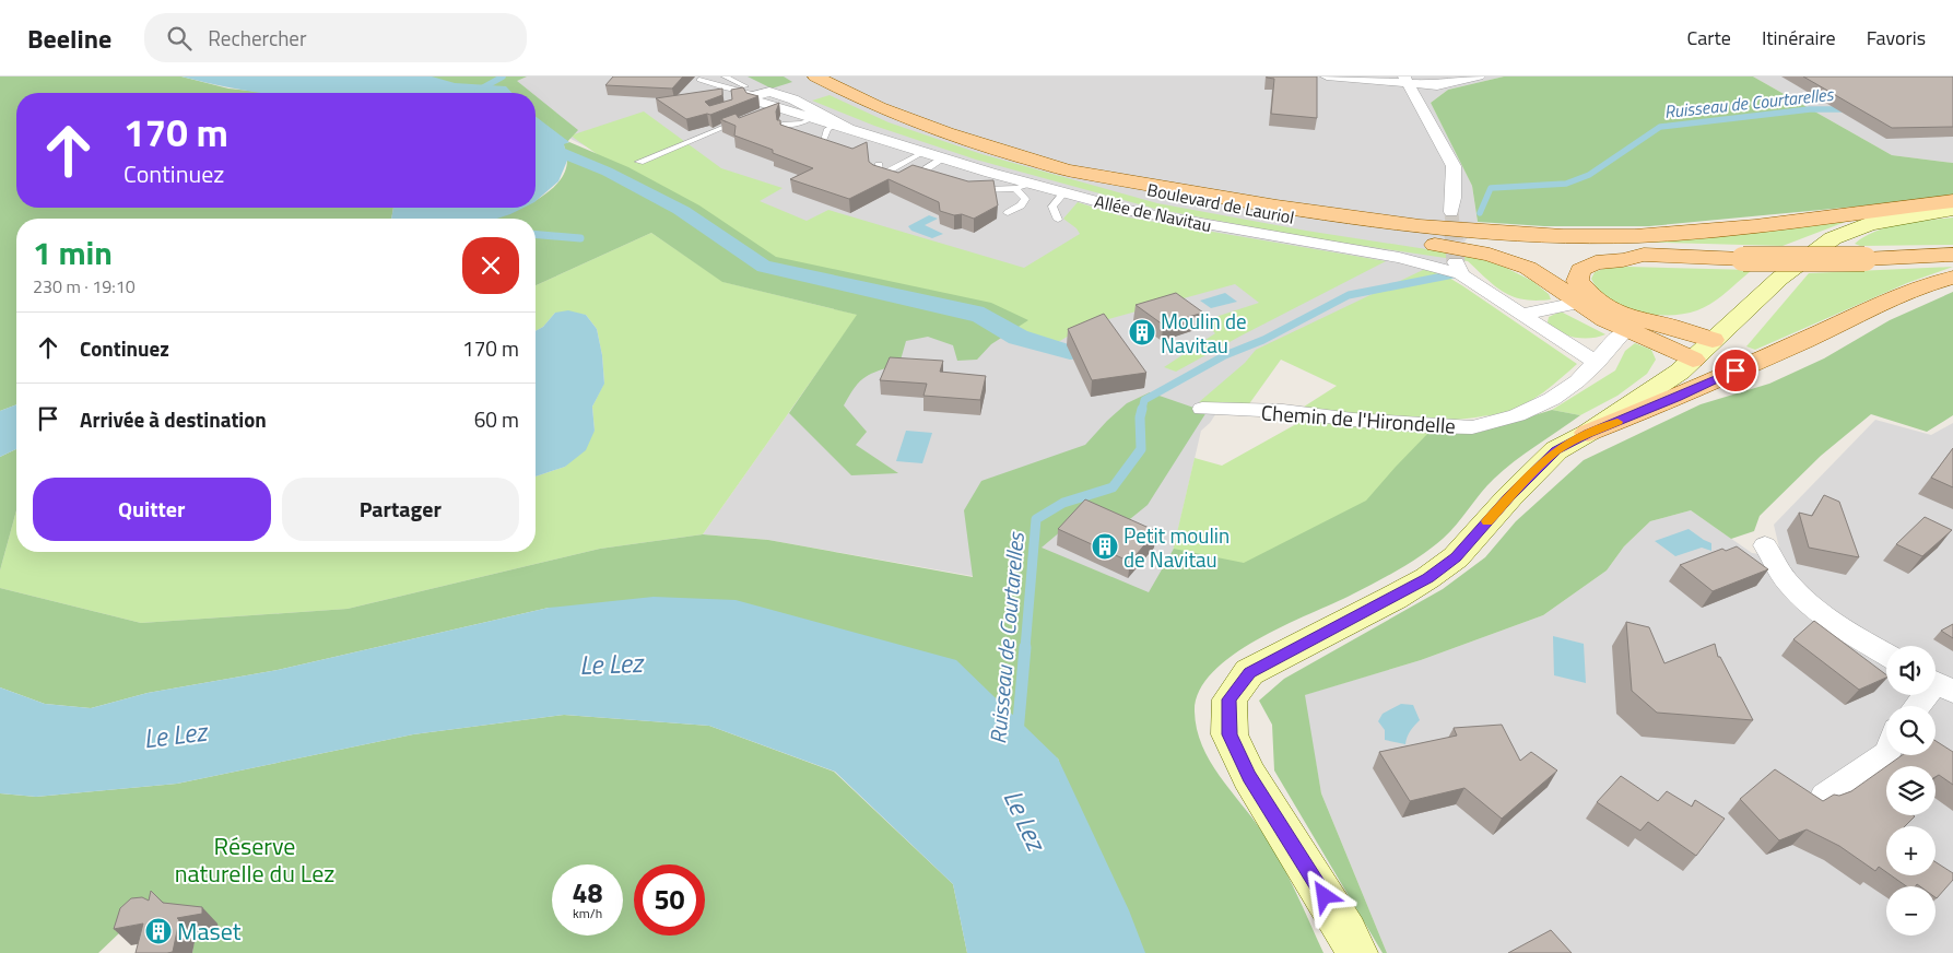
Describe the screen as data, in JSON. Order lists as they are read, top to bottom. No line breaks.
{"streets":{"main road":["Boulevard de Lauriol"],"street":["Allée de Navitau","Chemin de l'Hirondelle"]},"water":["Ruisseau de Courtarelles","Le Lez"],"parks":["Réserve naturelle du Lez"],"places":{"building":["Moulin de Navitau","Petit moulin de Navitau","Maset"]},"page":{"header":"Beeline","search":"Rechercher","nav":["Carte","Itinéraire","Favoris"],"turn":["170 m","Continuez"],"heading":["1 min","230 m · 19:10"],"list":[{"name":"Continuez","value":"170 m"},{"name":"Arrivée à destination","value":"60 m"}],"buttons":["Quitter","Partager"],"map_buttons":["+","−"],"speed":"48 km/h","limit":"50"}}
